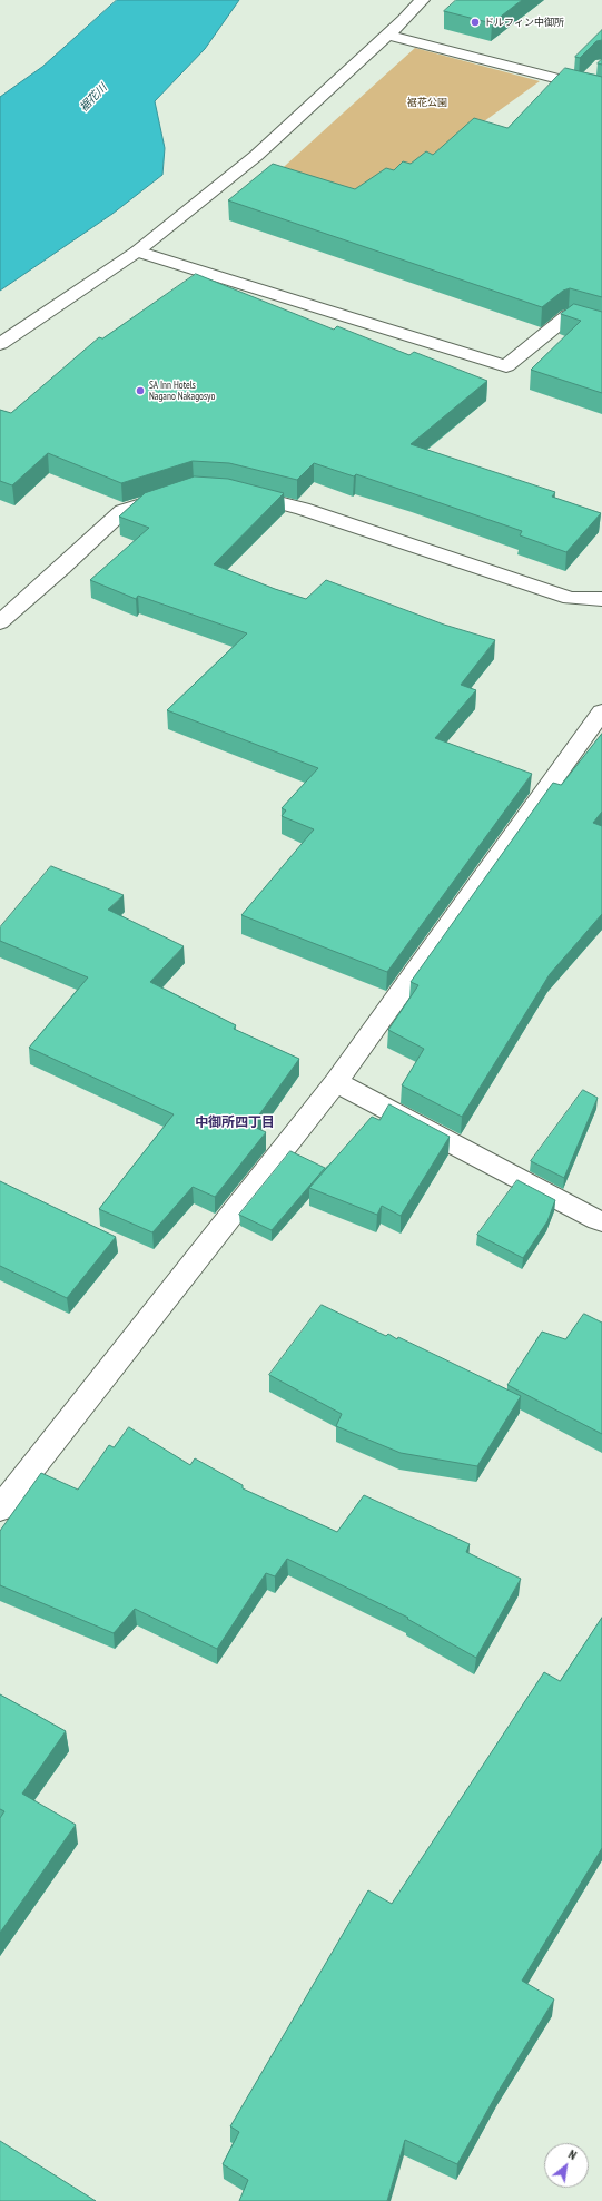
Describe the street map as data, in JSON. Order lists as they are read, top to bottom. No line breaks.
{"districts":["中御所四丁目"],"water":["裾花川"],"parks":["裾花公園"],"places":["ドルフィン中御所","SA Inn Hotels Nagano Nakagosyo"],"north":"top right"}
